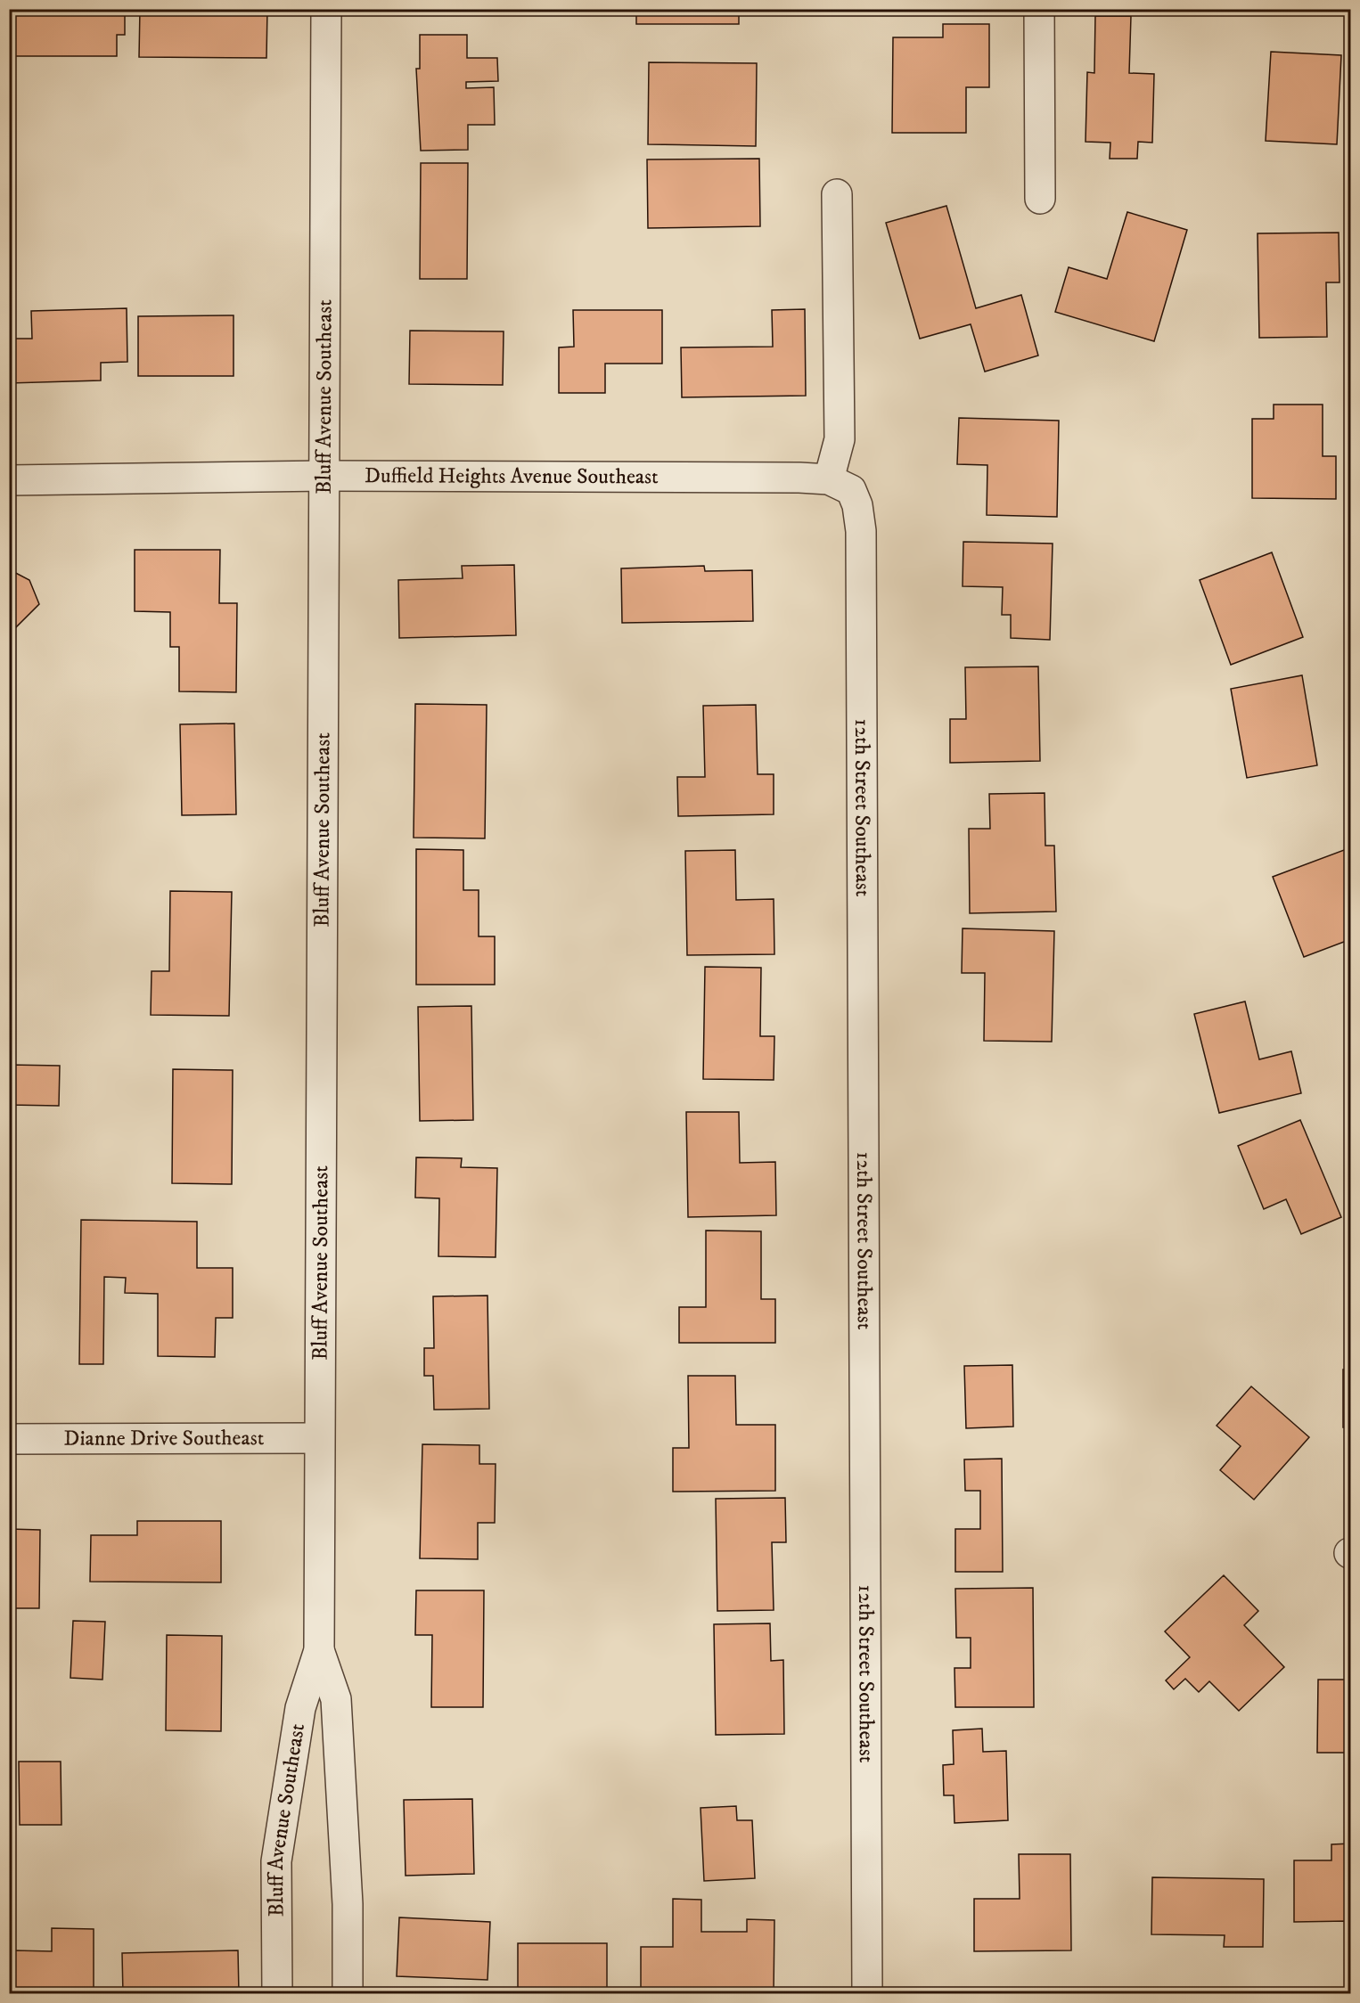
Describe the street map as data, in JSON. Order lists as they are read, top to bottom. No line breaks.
{"streets":{"street":["Bluff Avenue Southeast","Duffield Heights Avenue Southeast","12th Street Southeast","Dianne Drive Southeast"]},"crossings":[["Bluff Avenue Southeast","Duffield Heights Avenue Southeast"],["Bluff Avenue Southeast","Dianne Drive Southeast"],["Duffield Heights Avenue Southeast","12th Street Southeast"]]}
